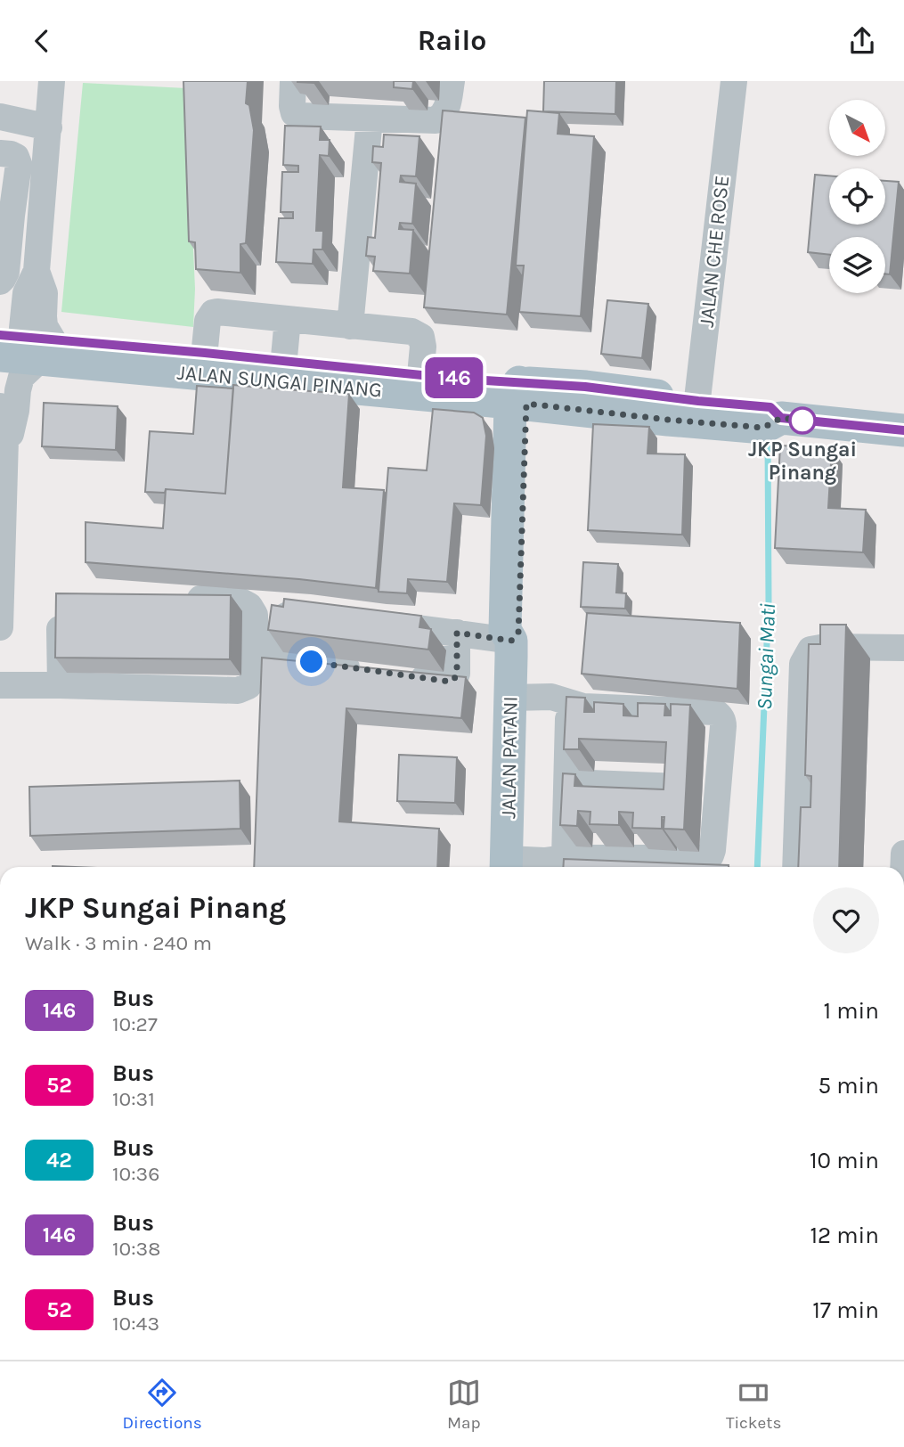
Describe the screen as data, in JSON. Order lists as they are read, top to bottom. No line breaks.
{"streets":{"main road":["JALAN SUNGAI PINANG","JALAN PATANI"],"street":["JALAN CHE ROSE"]},"crossings":[["JALAN CHE ROSE","JALAN SUNGAI PINANG"],["JALAN SUNGAI PINANG","JALAN PATANI"]],"water":["Sungai Mati"],"places":["JKP Sungai Pinang"],"lines":["bus line 146"],"north":"bottom right","page":{"header":"Railo","on_map":"146","heading":["JKP Sungai Pinang","Walk · 3 min · 240 m"],"list":[{"mark":"146","name":"Bus","note":"10:27","value":"1 min"},{"mark":"52","name":"Bus","note":"10:31","value":"5 min"},{"mark":"42","name":"Bus","note":"10:36","value":"10 min"},{"mark":"146","name":"Bus","note":"10:38","value":"12 min"},{"mark":"52","name":"Bus","note":"10:43","value":"17 min"}],"tabs":["Directions","Map","Tickets"]}}
